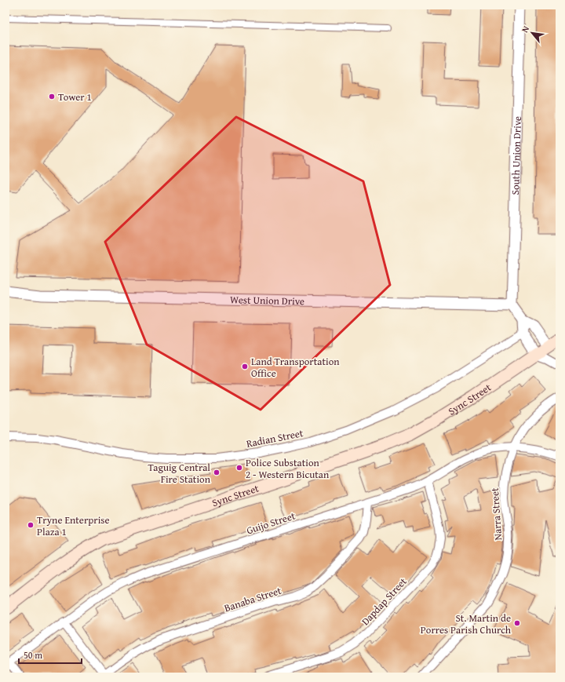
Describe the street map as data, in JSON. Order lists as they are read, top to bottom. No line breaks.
{"streets":{"main road":["Sync Street"],"street":["South Union Drive","West Union Drive","Radian Street","Narra Street","Guijo Street","Banaba Street","Dapdap Street"]},"crossings":[["South Union Drive","West Union Drive"],["Narra Street","Guijo Street"],["Guijo Street","Banaba Street"],["Guijo Street","Dapdap Street"]],"places":["Tower 1","Land Transportation Office","Police Substation 2 - Western Bicutan","Taguig Central Fire Station","Tryne Enterprise Plaza 1","St. Martin de Porres Parish Church"],"scale_bar":"50 m","north":"top left"}
